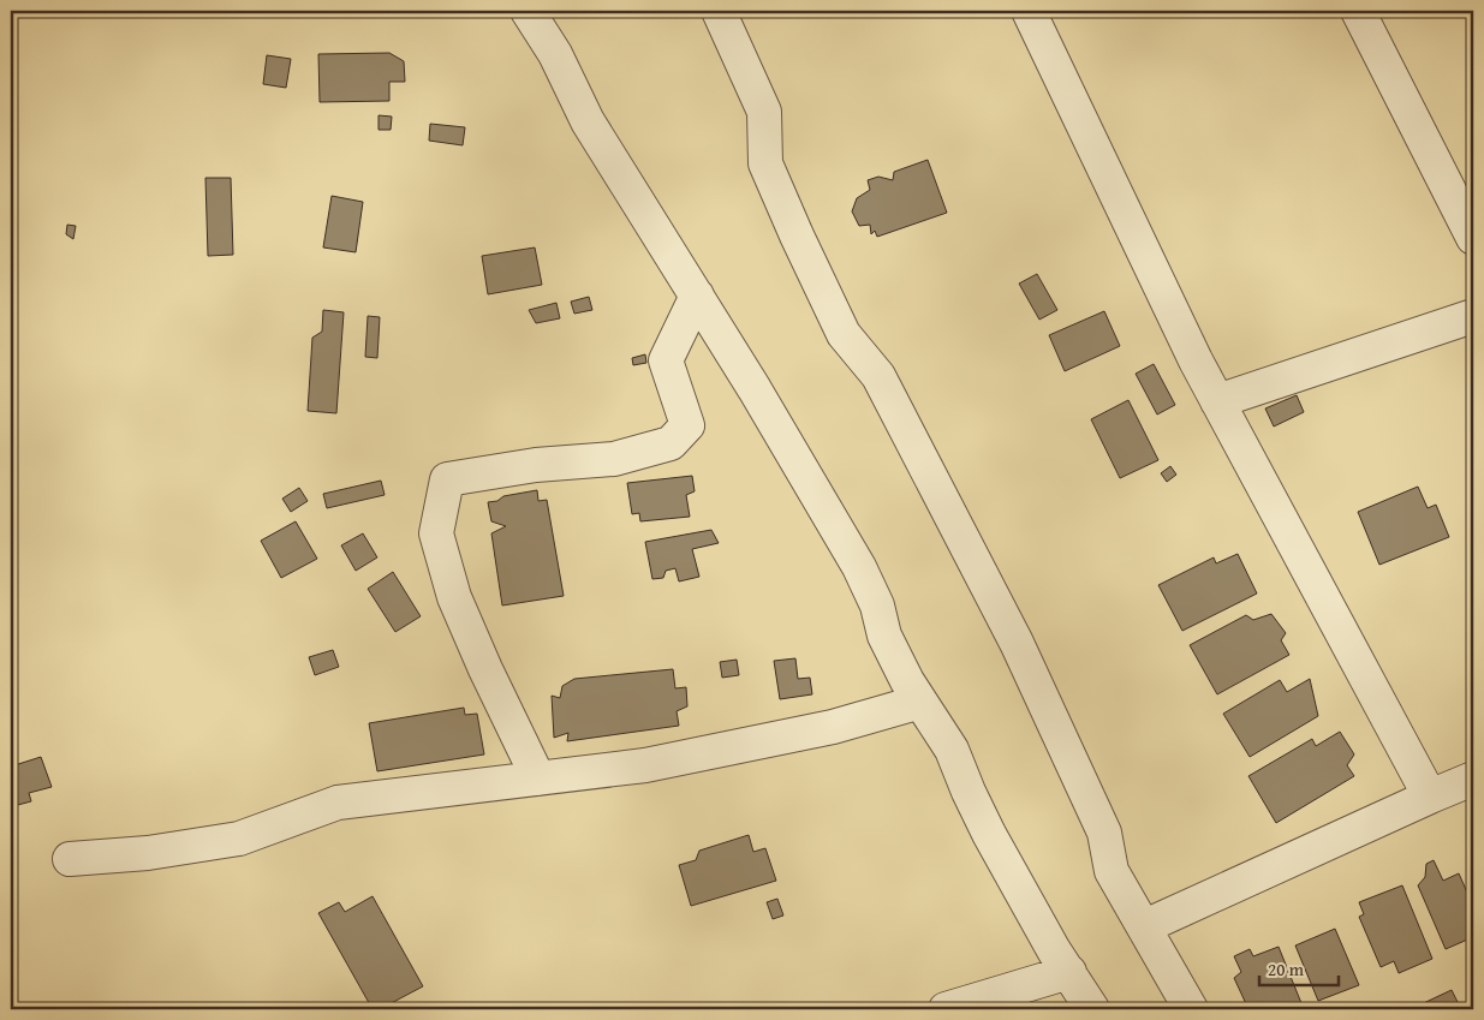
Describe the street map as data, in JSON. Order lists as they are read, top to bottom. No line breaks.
{"scale_bar":"20 m"}
